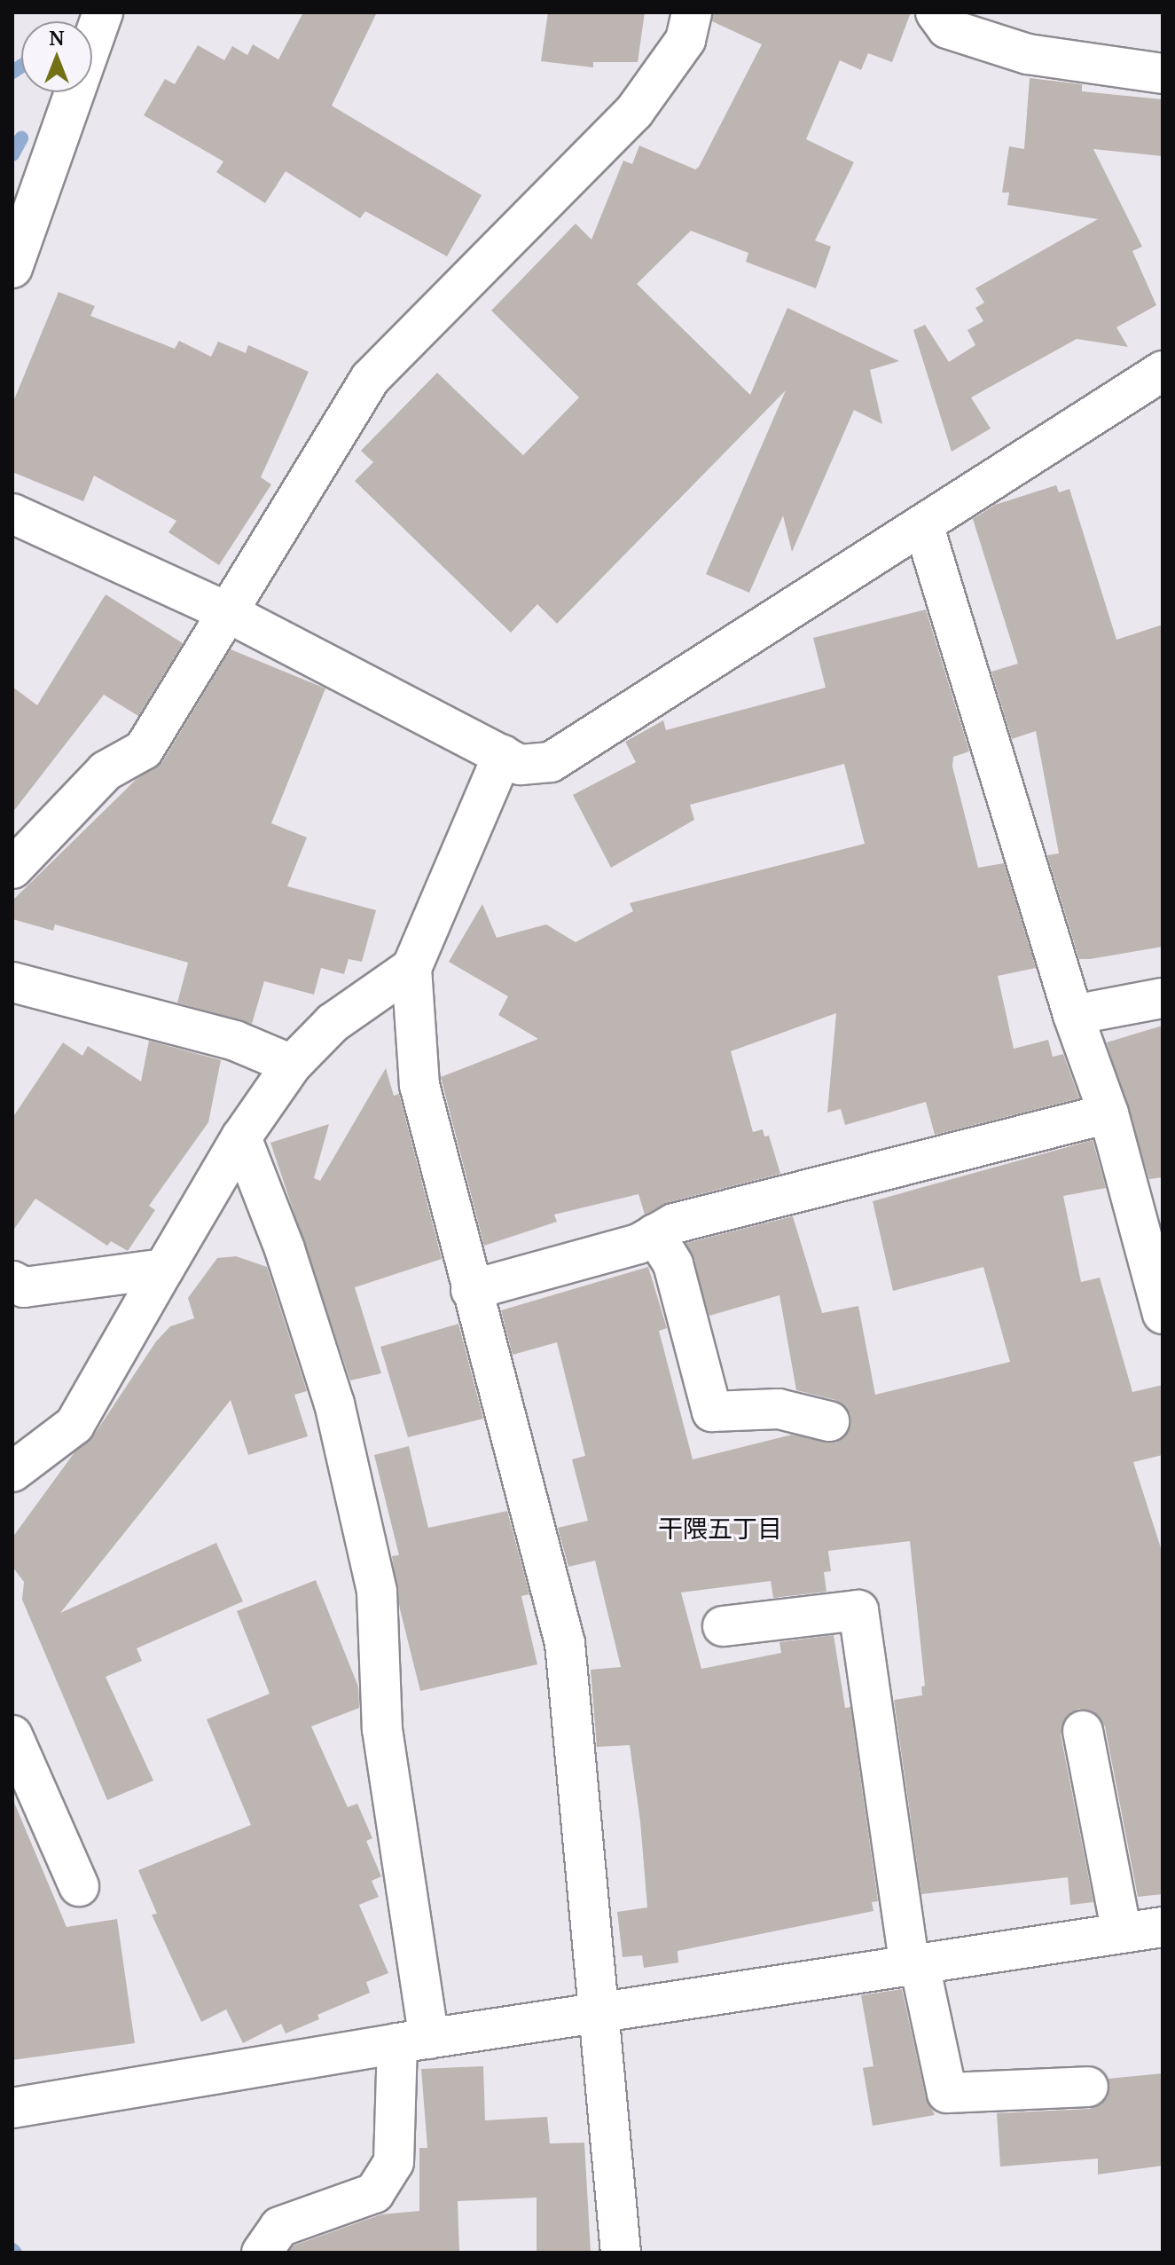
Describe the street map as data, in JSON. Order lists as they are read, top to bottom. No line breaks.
{"districts":["干隈五丁目"],"north":"top"}
